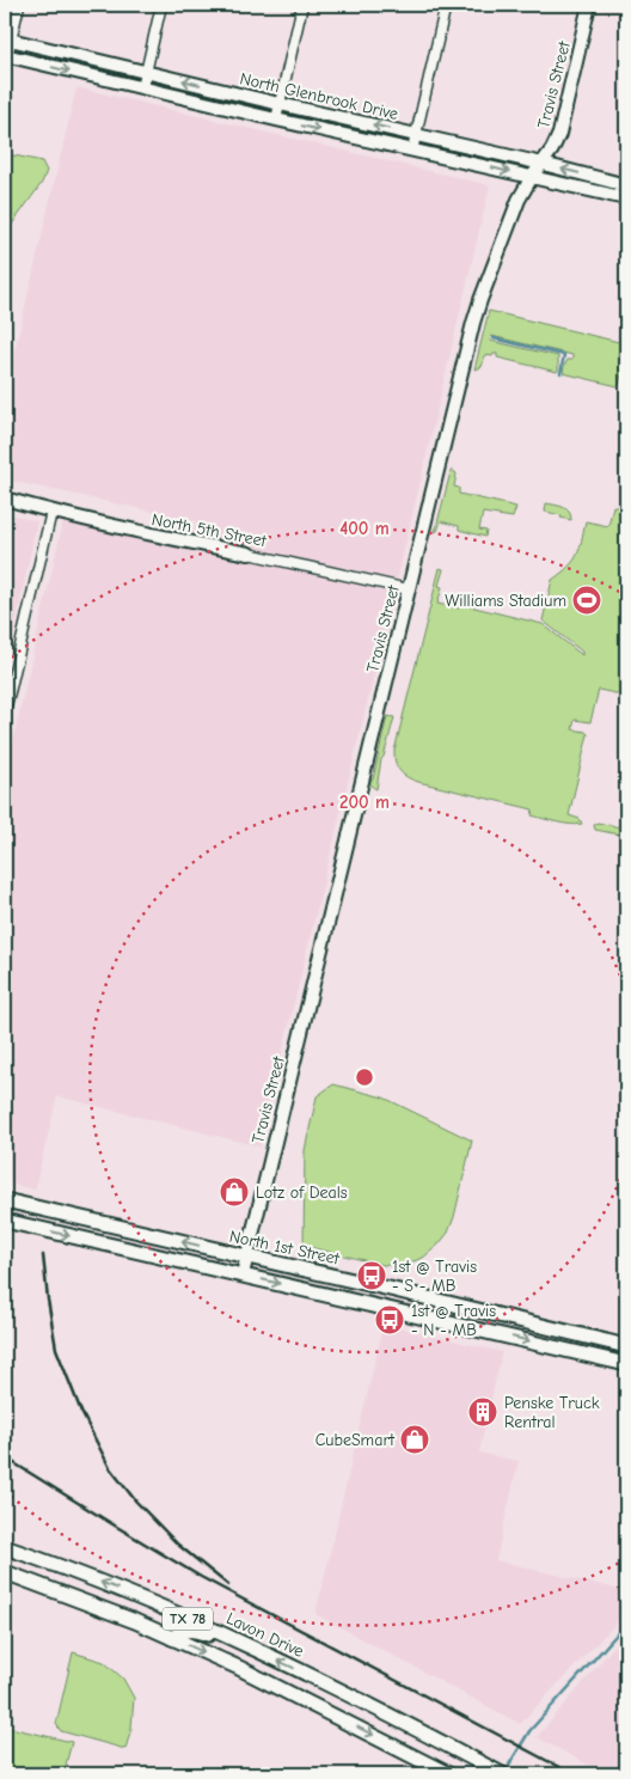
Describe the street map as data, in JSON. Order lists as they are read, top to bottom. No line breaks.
{"streets":{"main road":["North 1st Street","TX 78","Lavon Drive"],"street":["Travis Street","North Glenbrook Drive","North 5th Street"]},"crossings":[["Travis Street","North Glenbrook Drive"],["Travis Street","North 5th Street"],["Travis Street","North 1st Street"]],"places":{"sports":["Williams Stadium"],"shop":["Lotz of Deals","CubeSmart"],"bus stop":["1st @ Travis - S - MB","1st @ Travis - N - MB"],"building":["Penske Truck Rentral"]},"rings":["400 m","200 m"]}
